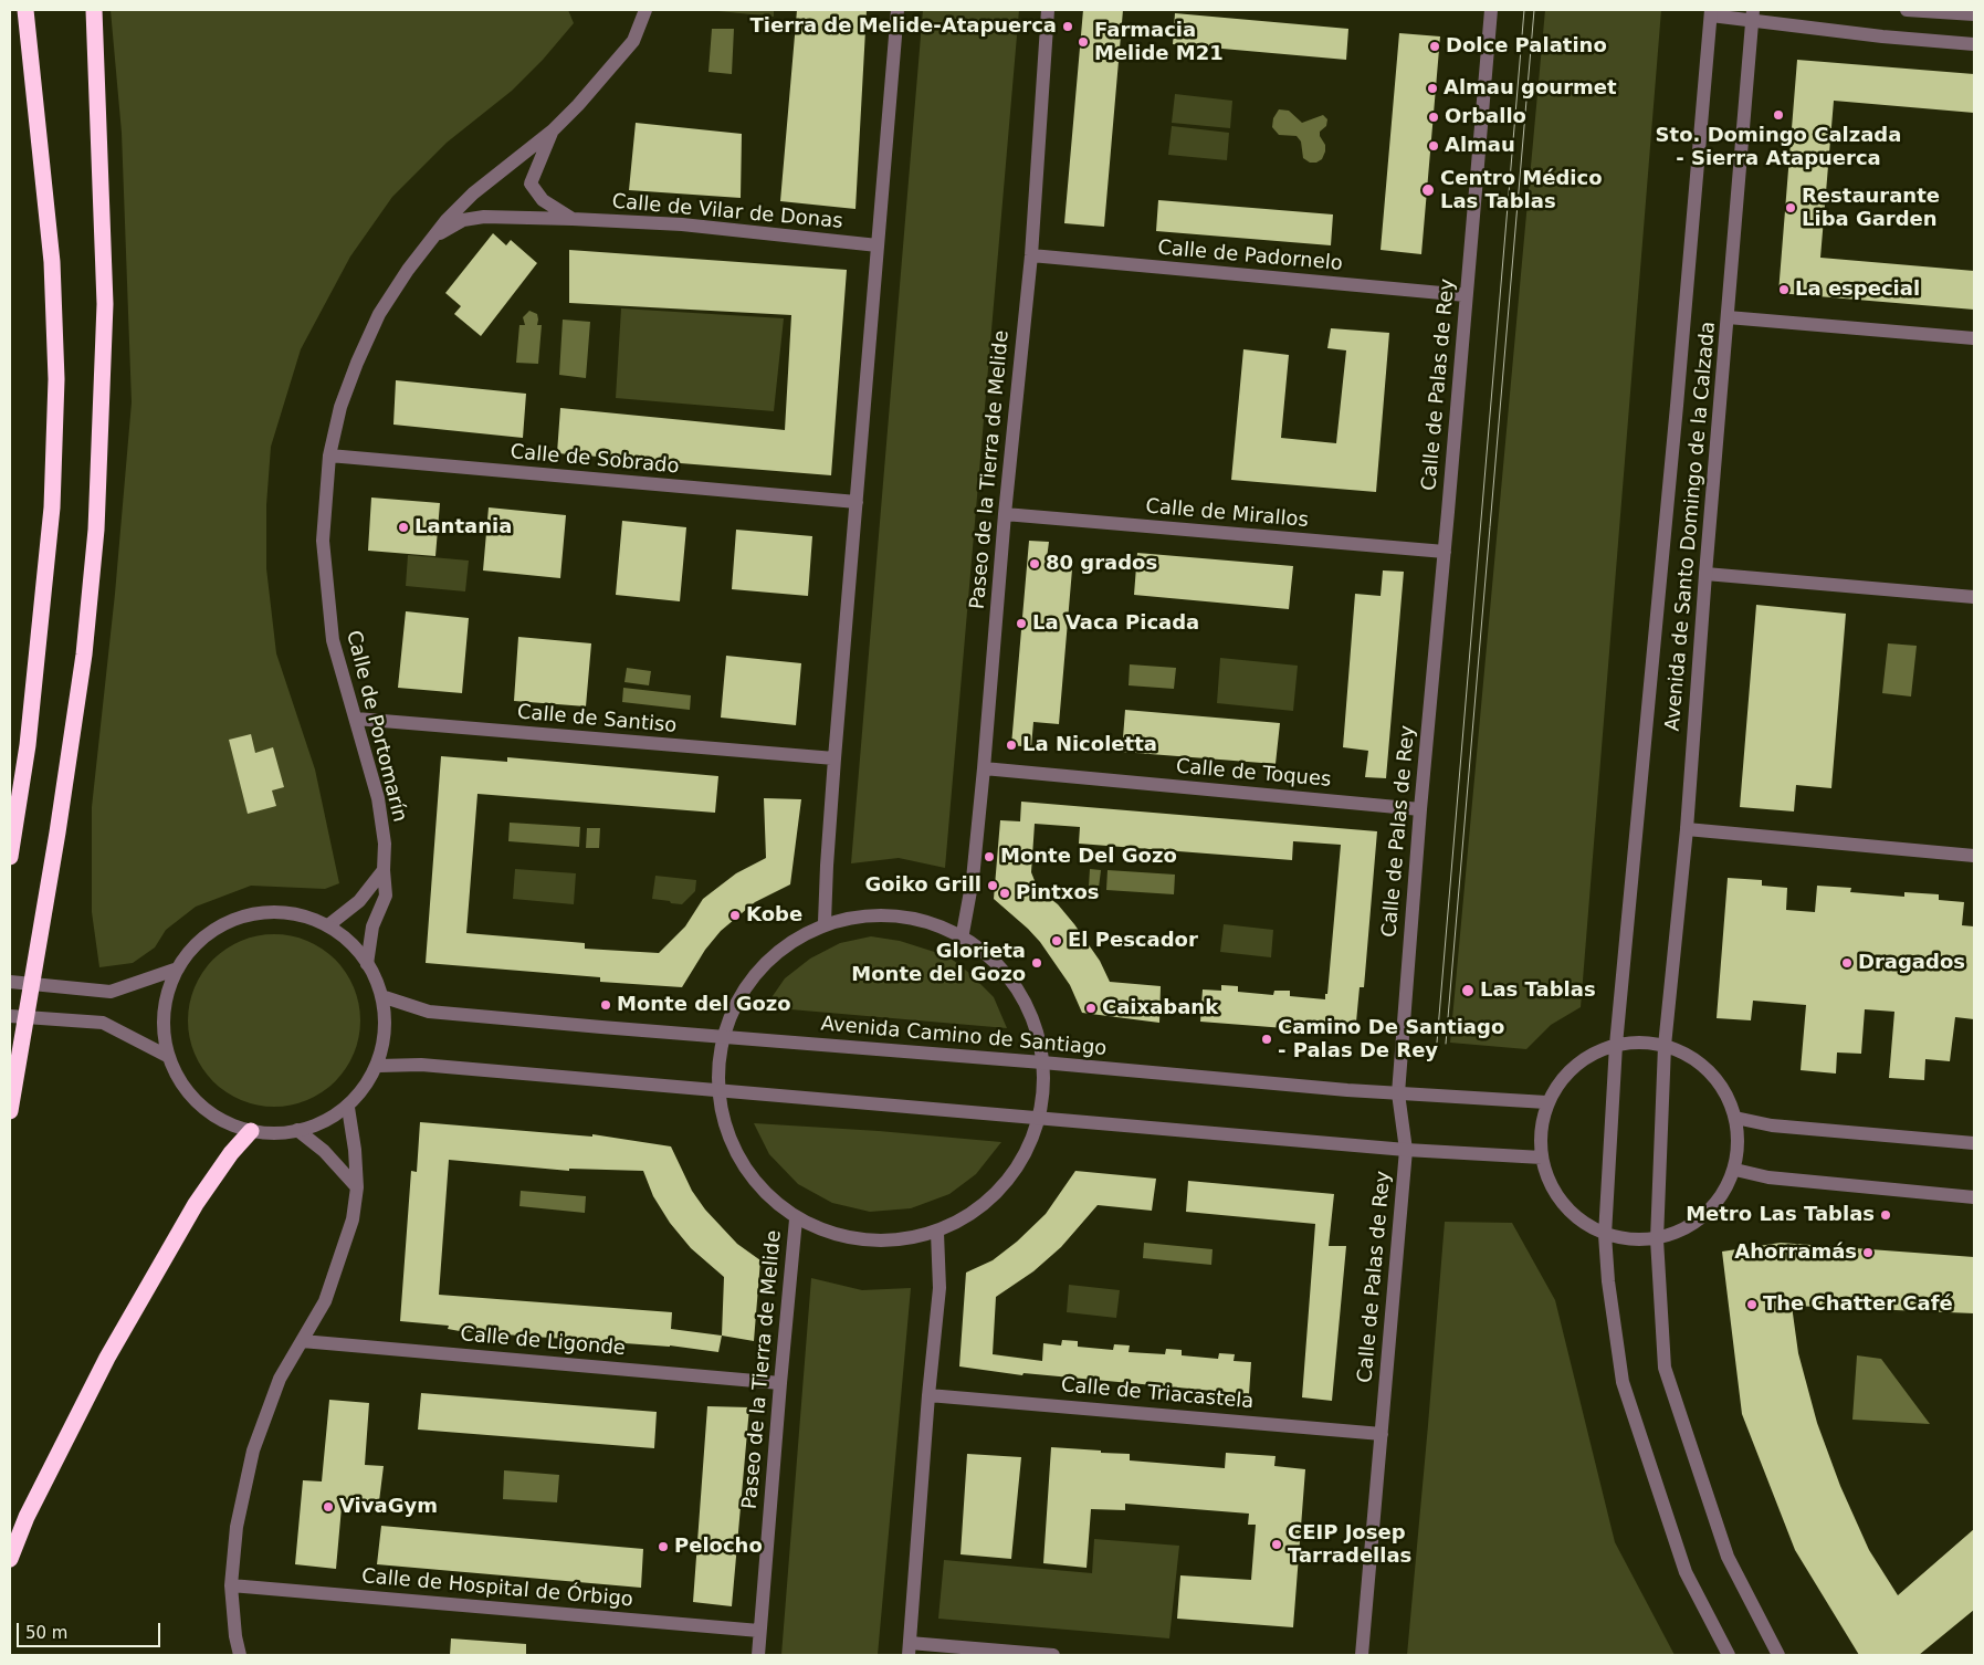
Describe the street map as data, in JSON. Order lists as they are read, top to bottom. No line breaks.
{"streets":{"street":["Calle de Vilar de Donas","Calle de Padornelo","Calle de Palas de Rey","Calle de Sobrado","Paseo de la Tierra de Melide","Calle de Mirallos","Avenida de Santo Domingo de la Calzada","Calle de Santiso","Calle de Portomarín","Calle de Toques","Avenida Camino de Santiago","Calle de Ligonde","Calle de Triacastela","Calle de Hospital de Órbigo"]},"crossings":[["Calle de Vilar de Donas","Calle de Portomarín"],["Calle de Padornelo","Calle de Palas de Rey"],["Calle de Padornelo","Paseo de la Tierra de Melide"],["Calle de Palas de Rey","Calle de Mirallos"],["Calle de Palas de Rey","Calle de Toques"],["Calle de Palas de Rey","Avenida Camino de Santiago"],["Calle de Palas de Rey","Calle de Triacastela"],["Calle de Sobrado","Calle de Portomarín"],["Paseo de la Tierra de Melide","Calle de Mirallos"],["Paseo de la Tierra de Melide","Calle de Toques"],["Paseo de la Tierra de Melide","Calle de Ligonde"],["Paseo de la Tierra de Melide","Calle de Hospital de Órbigo"],["Calle de Santiso","Calle de Portomarín"]],"places":["Tierra de Melide-Atapuerca","Farmacia Melide M21","Dolce Palatino","Almau gourmet","Sto. Domingo Calzada - Sierra Atapuerca","Orballo","Almau","Centro Médico Las Tablas","Restaurante Liba Garden","La especial","Lantania","80 grados","La Vaca Picada","La Nicoletta","Monte Del Gozo","Goiko Grill","Pintxos","Kobe","El Pescador","Glorieta Monte del Gozo","Dragados","Las Tablas","Monte del Gozo","Caixabank","Camino De Santiago - Palas De Rey","Metro Las Tablas","Ahorramás","The Chatter Café","VivaGym","CEIP Josep Tarradellas","Pelocho"],"scale_bar":"50 m"}
